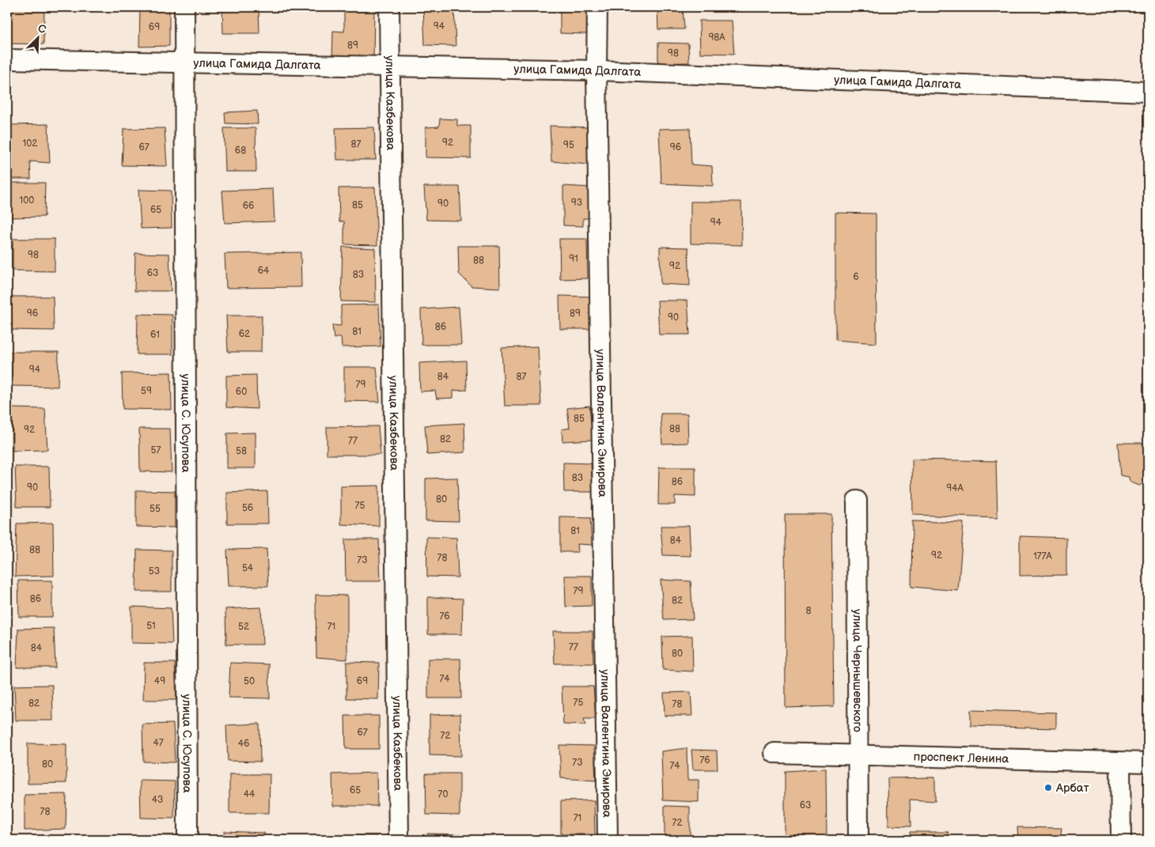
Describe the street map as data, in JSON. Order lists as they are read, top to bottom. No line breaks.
{"streets":{"street":["улица Гамида Далгата","улица Казбекова","улица С. Юсупова","улица Валентина Эмирова","улица Чернышевского","проспект Ленина"]},"crossings":[["улица Гамида Далгата","улица Казбекова"],["улица Гамида Далгата","улица С. Юсупова"],["улица Гамида Далгата","улица Валентина Эмирова"],["улица Чернышевского","проспект Ленина"]],"places":["Арбат"],"house_numbers":["94","69","98А","89","98","92","102","87","95","67","96","68","100","93","90","85","66","65","94","98","91","88","92","64","63","83","6","96","89","90","86","81","62","61","94","84","87","79","59","60","85","88","92","82","77","57","58","83","86","90","94А","80","75","56","55","81","84","88","92","177А","78","73","54","53","79","86","82","8","76","51","52","71","77","84","80","74","49","50","69","75","82","78","67","72","47","46","76","73","80","74","65","44","70","43","63","78","71","72"],"north":"top right"}
